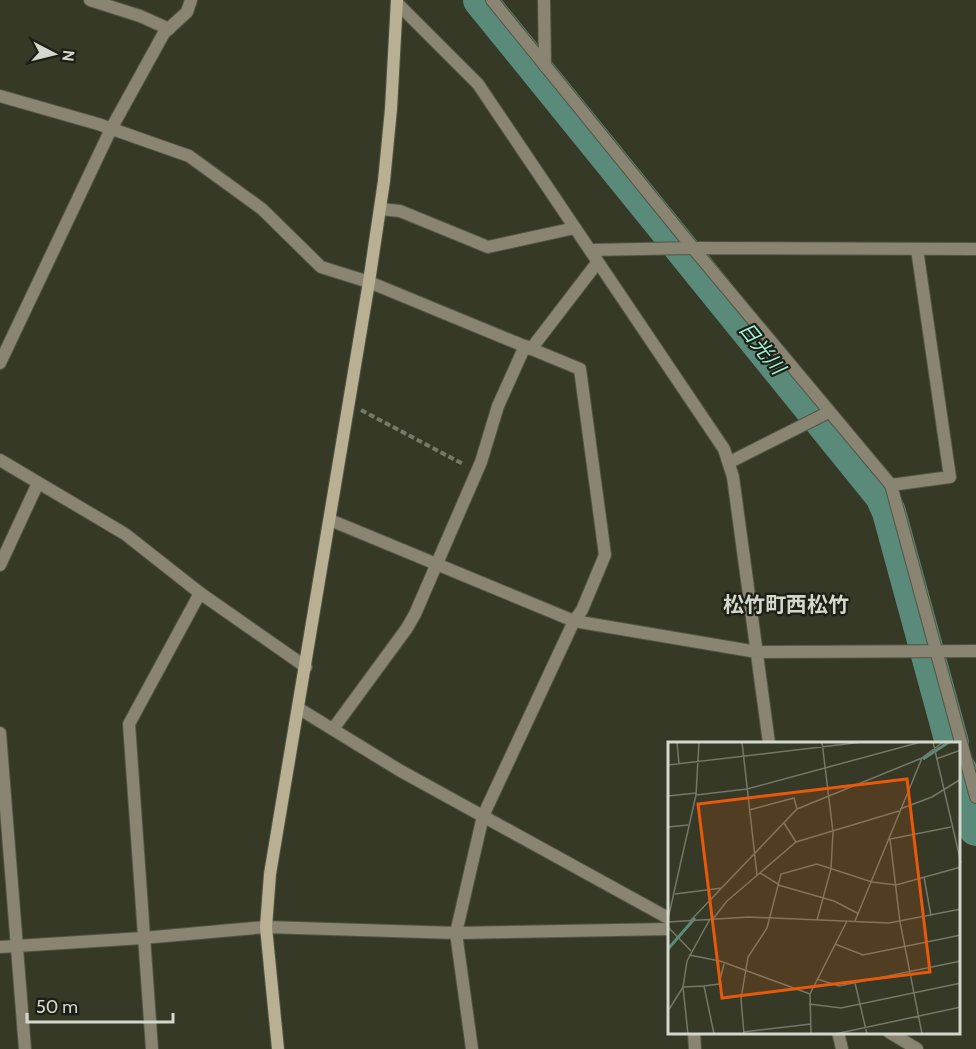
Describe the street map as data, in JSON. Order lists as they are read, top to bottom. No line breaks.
{"districts":["松竹町西松竹"],"water":["日光川"],"scale_bar":"50 m","north":"right"}
